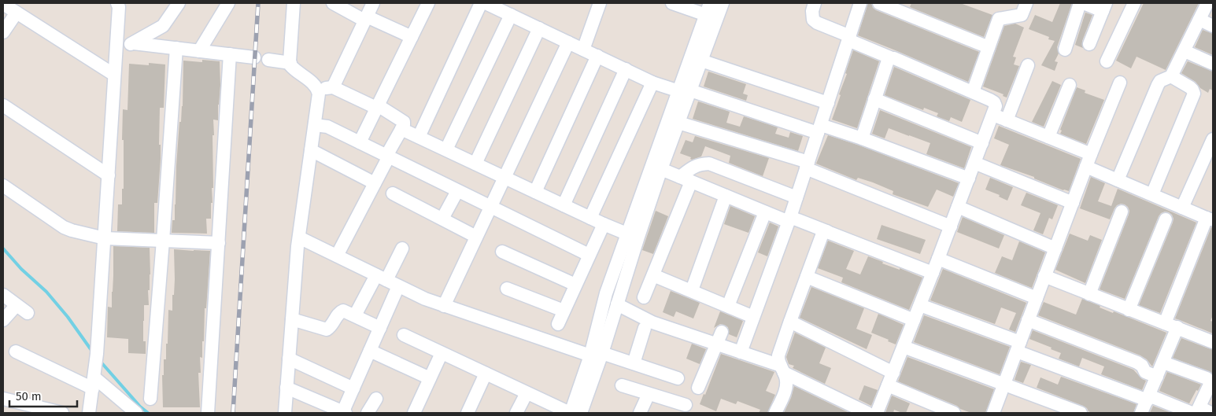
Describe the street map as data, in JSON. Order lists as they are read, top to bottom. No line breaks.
{"scale_bar":"50 m"}
